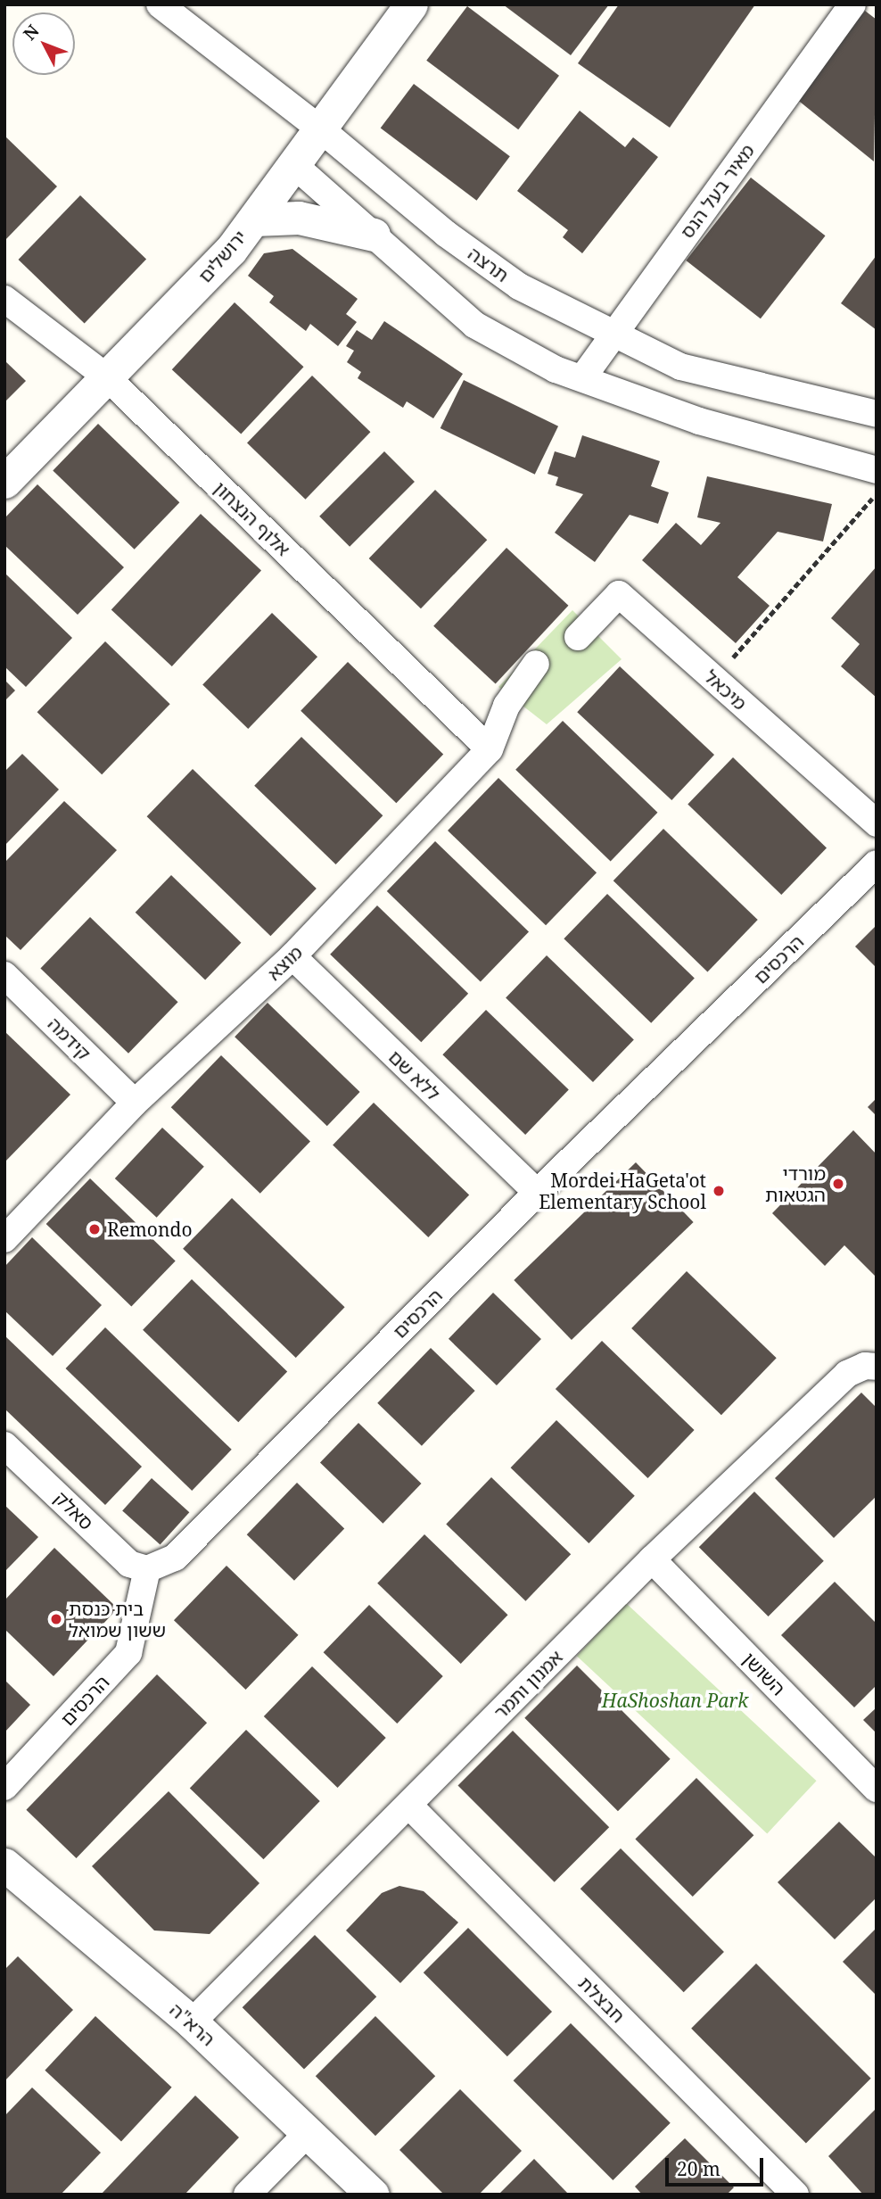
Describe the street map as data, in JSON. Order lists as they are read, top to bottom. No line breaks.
{"streets":{"street":["מאיר בעל הנס","ירושלים","תרצה","אלוף הנצחון","מיכאל","הרכסים","מוצא","קידמה","ללא שם","סאלק","השושן","אמנון ותמר","חבצלת","הרא\"ה"]},"crossings":[["מאיר בעל הנס","תרצה"],["ירושלים","תרצה"],["ירושלים","אלוף הנצחון"],["אלוף הנצחון","מוצא"],["הרכסים","ללא שם"],["הרכסים","סאלק"],["מוצא","קידמה"],["מוצא","ללא שם"],["השושן","אמנון ותמר"],["אמנון ותמר","חבצלת"],["אמנון ותמר","הרא\"ה"]],"parks":["HaShoshan Park"],"places":["מורדי הגטאות","Mordei HaGeta'ot Elementary School","Remondo","בית כנסת ששון שמואל"],"scale_bar":"20 m","north":"top left"}
